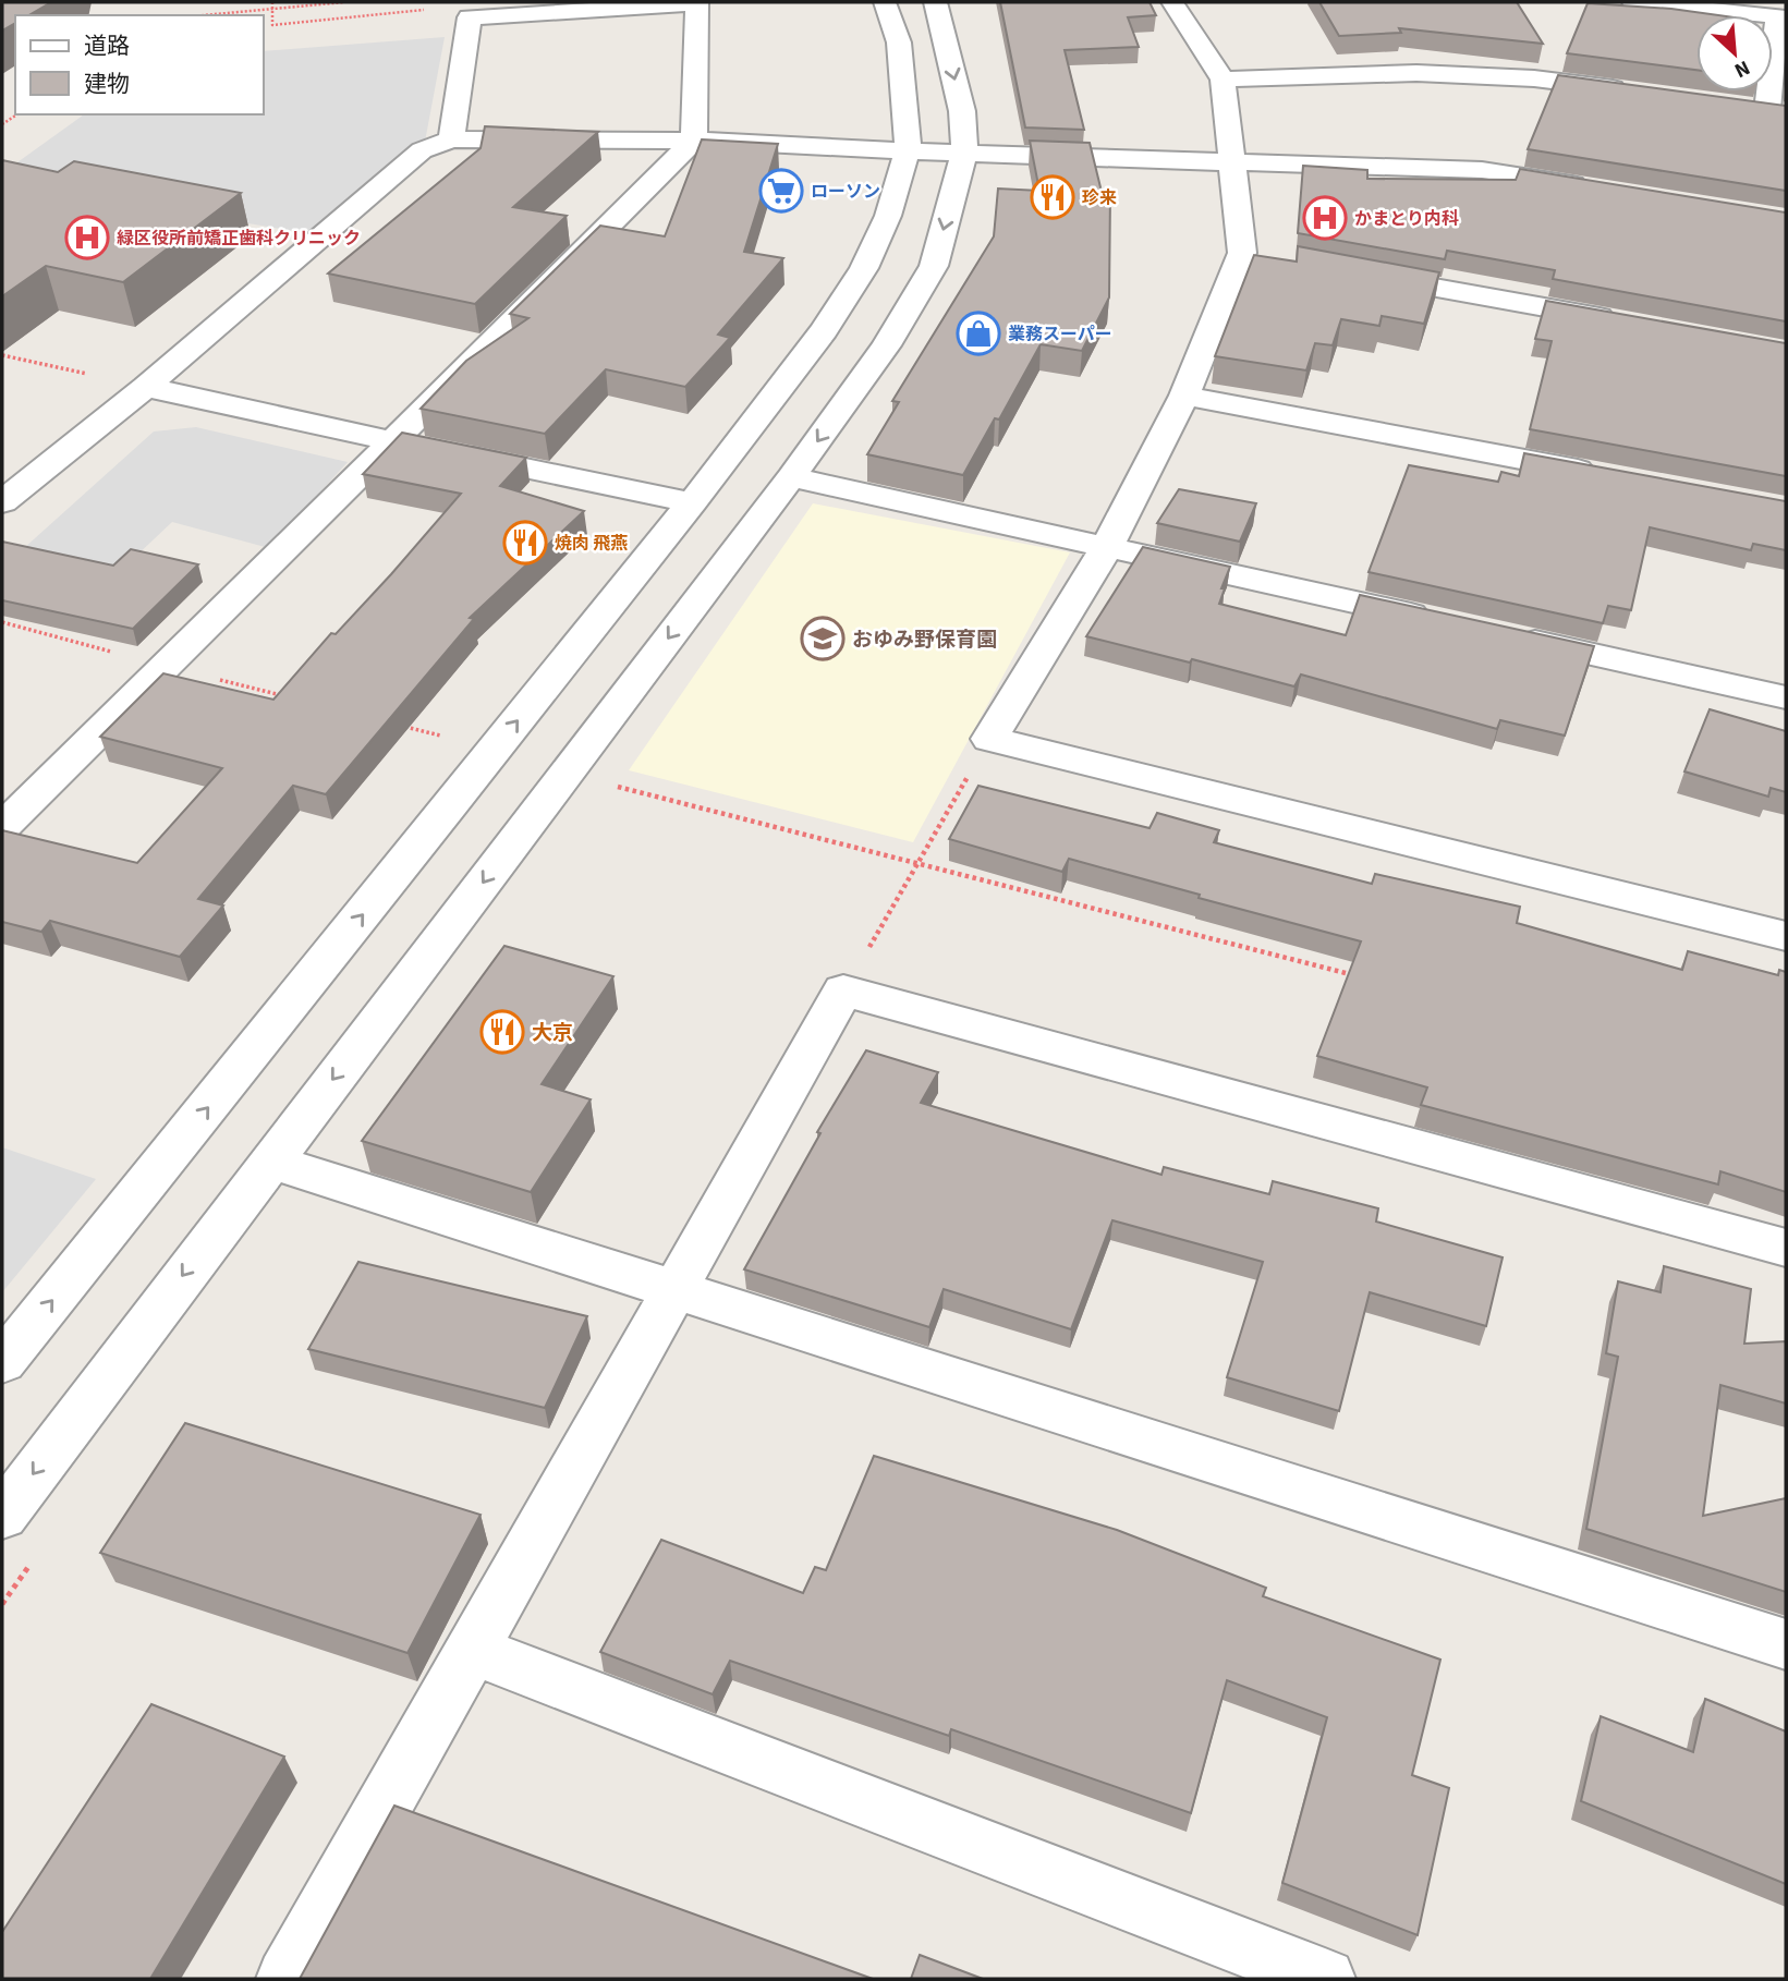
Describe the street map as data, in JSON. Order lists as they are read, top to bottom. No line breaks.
{"places":{"supermarket":["ローソン"],"restaurant":["珍来","焼肉 飛燕","大京"],"hospital":["かまとり内科","緑区役所前矯正歯科クリニック"],"shop":["業務スーパー"],"school or university":["おゆみ野保育園"]},"legend":["道路","建物"],"north":"bottom right"}
